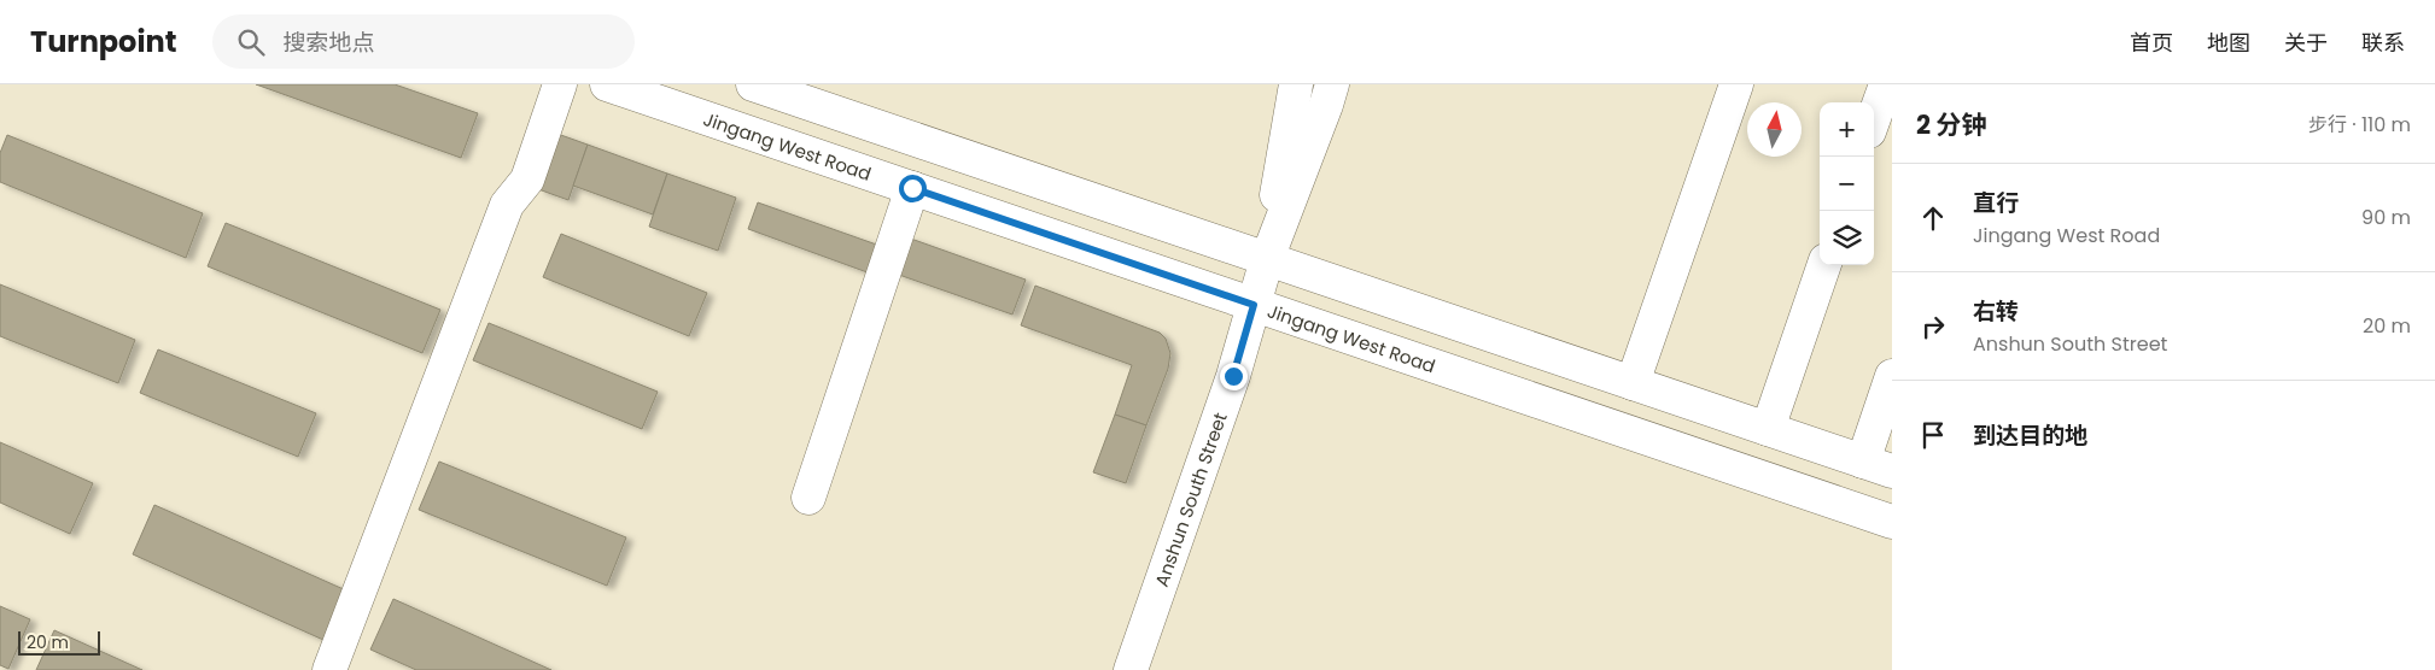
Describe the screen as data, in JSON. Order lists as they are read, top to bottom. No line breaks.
{"streets":{"street":["Jingang West Road","Anshun South Street"]},"crossings":[["Jingang West Road","Anshun South Street"]],"scale_bar":"20 m","north":"top","page":{"header":"Turnpoint","search":"搜索地点","nav":["首页","地图","关于","联系"],"heading":["2 分钟","步行 · 110 m"],"map_buttons":["+","−"],"list":[["直行","Jingang West Road","90 m"],["右转","Anshun South Street","20 m"],"到达目的地"],"scale":"20 m"}}
